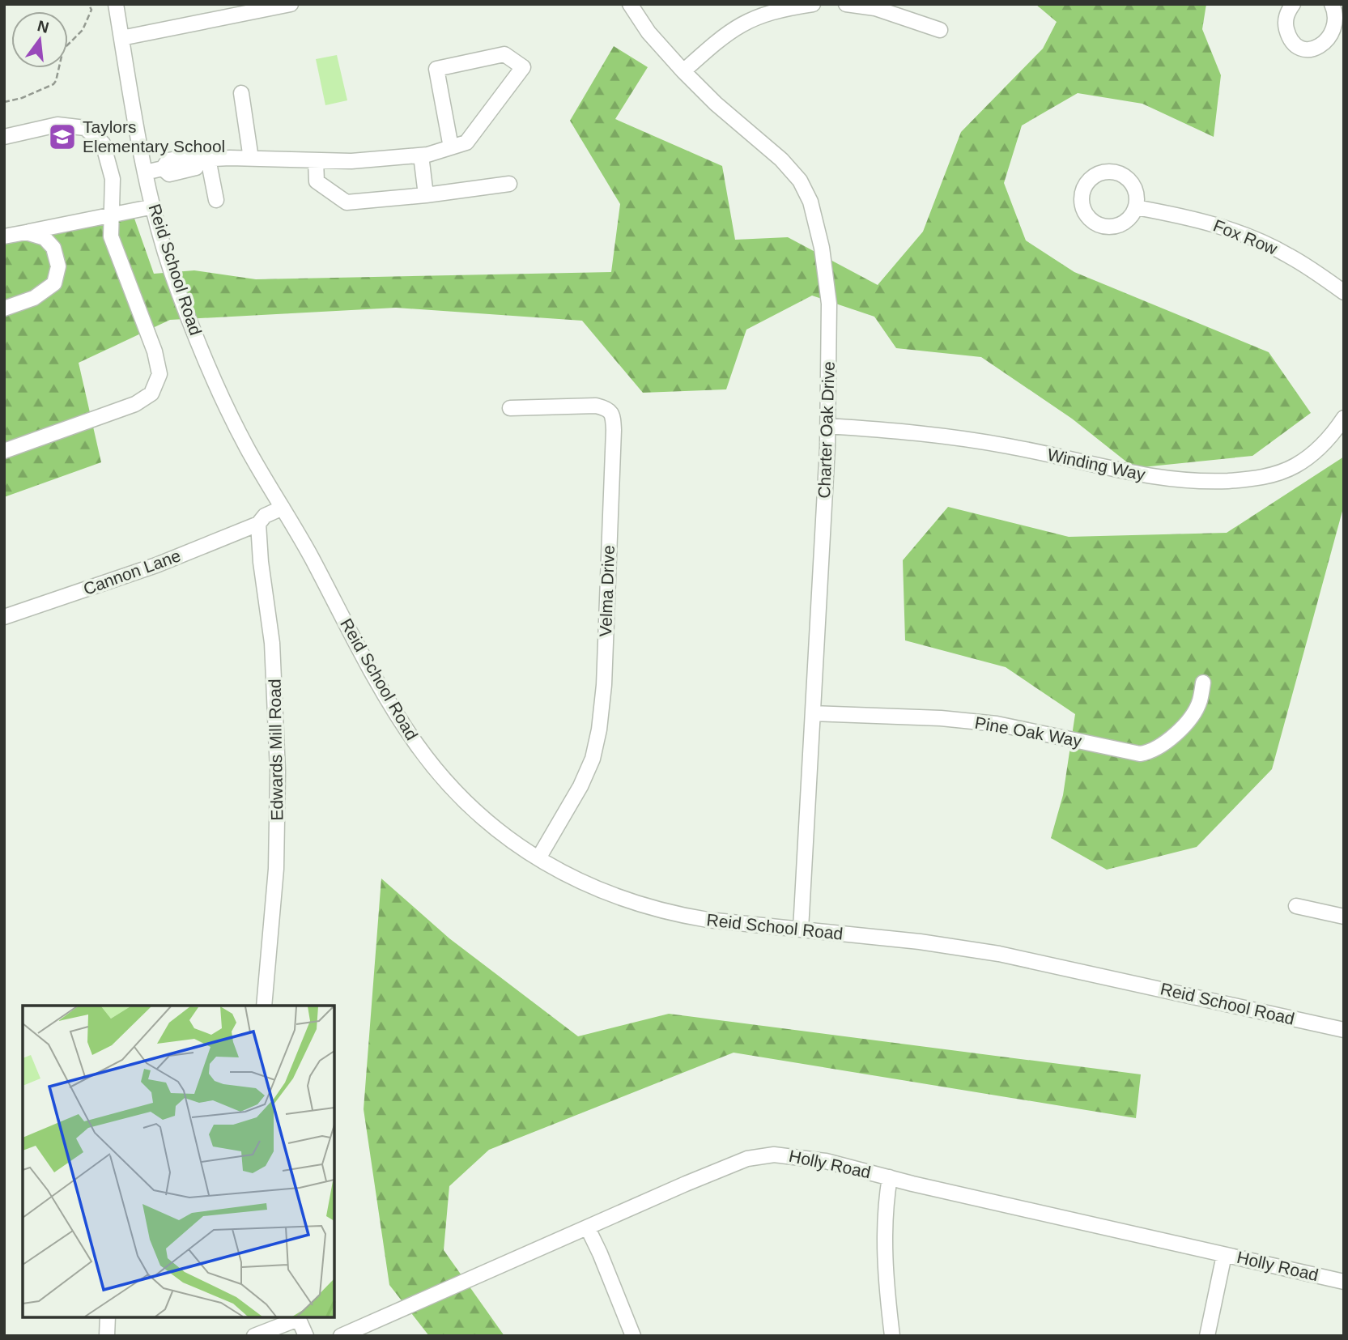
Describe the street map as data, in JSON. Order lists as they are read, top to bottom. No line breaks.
{"streets":{"street":["Fox Row","Reid School Road","Charter Oak Drive","Winding Way","Cannon Lane","Velma Drive","Pine Oak Way","Edwards Mill Road","Holly Road"]},"crossings":[["Reid School Road","Charter Oak Drive"],["Reid School Road","Velma Drive"],["Charter Oak Drive","Winding Way"],["Charter Oak Drive","Pine Oak Way"],["Cannon Lane","Edwards Mill Road"]],"places":{"school or university":["Taylors Elementary School"]},"north":"top"}
